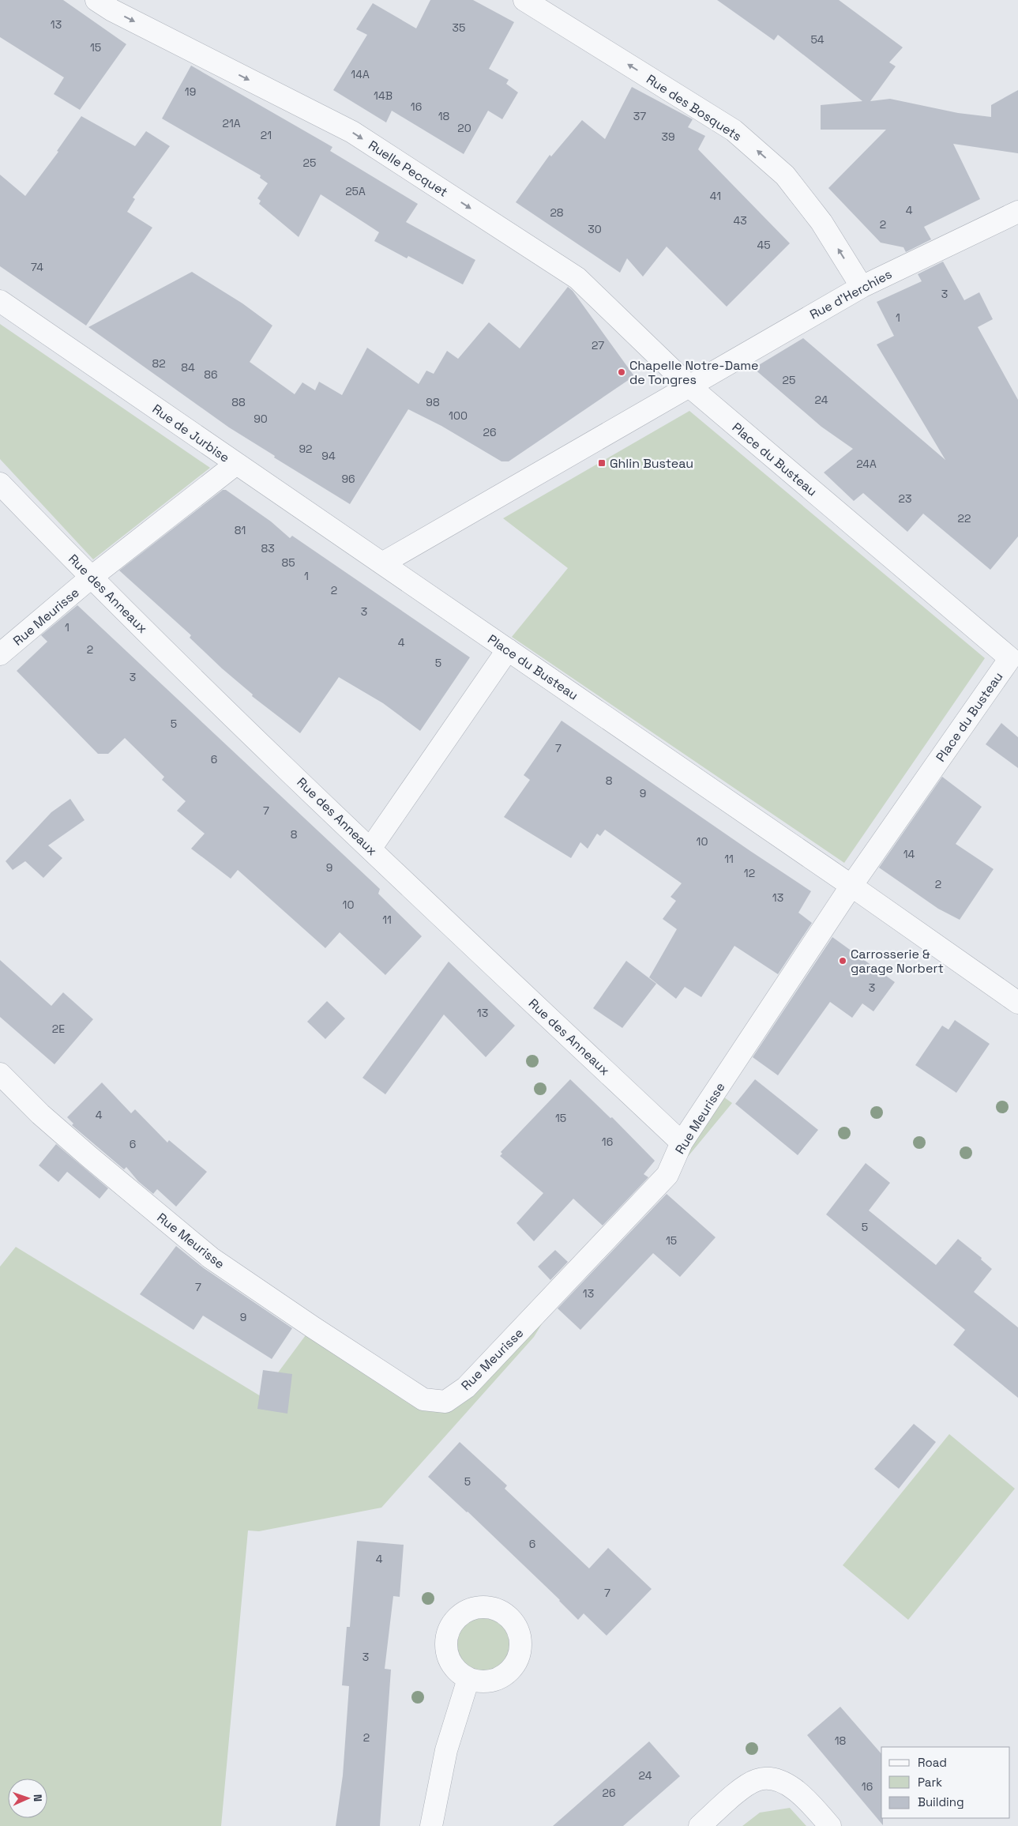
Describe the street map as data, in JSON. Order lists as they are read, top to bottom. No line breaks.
{"streets":{"street":["Rue des Bosquets","Ruelle Pecquet","Rue d'Herchies","Rue de Jurbise","Place du Busteau","Rue des Anneaux","Rue Meurisse"]},"crossings":[["Rue des Bosquets","Rue d'Herchies"],["Ruelle Pecquet","Rue d'Herchies"],["Ruelle Pecquet","Place du Busteau"],["Rue d'Herchies","Place du Busteau"],["Rue de Jurbise","Place du Busteau"],["Rue de Jurbise","Rue Meurisse"],["Place du Busteau","Rue Meurisse"],["Rue des Anneaux","Rue Meurisse"]],"one_way":["Rue des Bosquets","Ruelle Pecquet"],"places":{"other":["Chapelle Notre-Dame de Tongres","Carrosserie & garage Norbert"],"transit":["Ghlin Busteau"]},"house_numbers":["13","35","54","15","14A","19","14B","16","18","37","21A","20","21","39","25","25A","41","4","28","43","2","30","45","74","3","1","27","82","84","86","25","24","88","98","100","90","26","92","94","24A","96","23","22","81","83","85","1","2","3","1","4","2","5","3","5","7","6","8","9","7","8","10","14","11","9","12","2","13","10","11","3","13","2E","4","15","16","6","5","15","7","13","9","5","6","4","7","3","2","18","24","16","26"],"legend":["Road","Park","Building"],"north":"right"}
